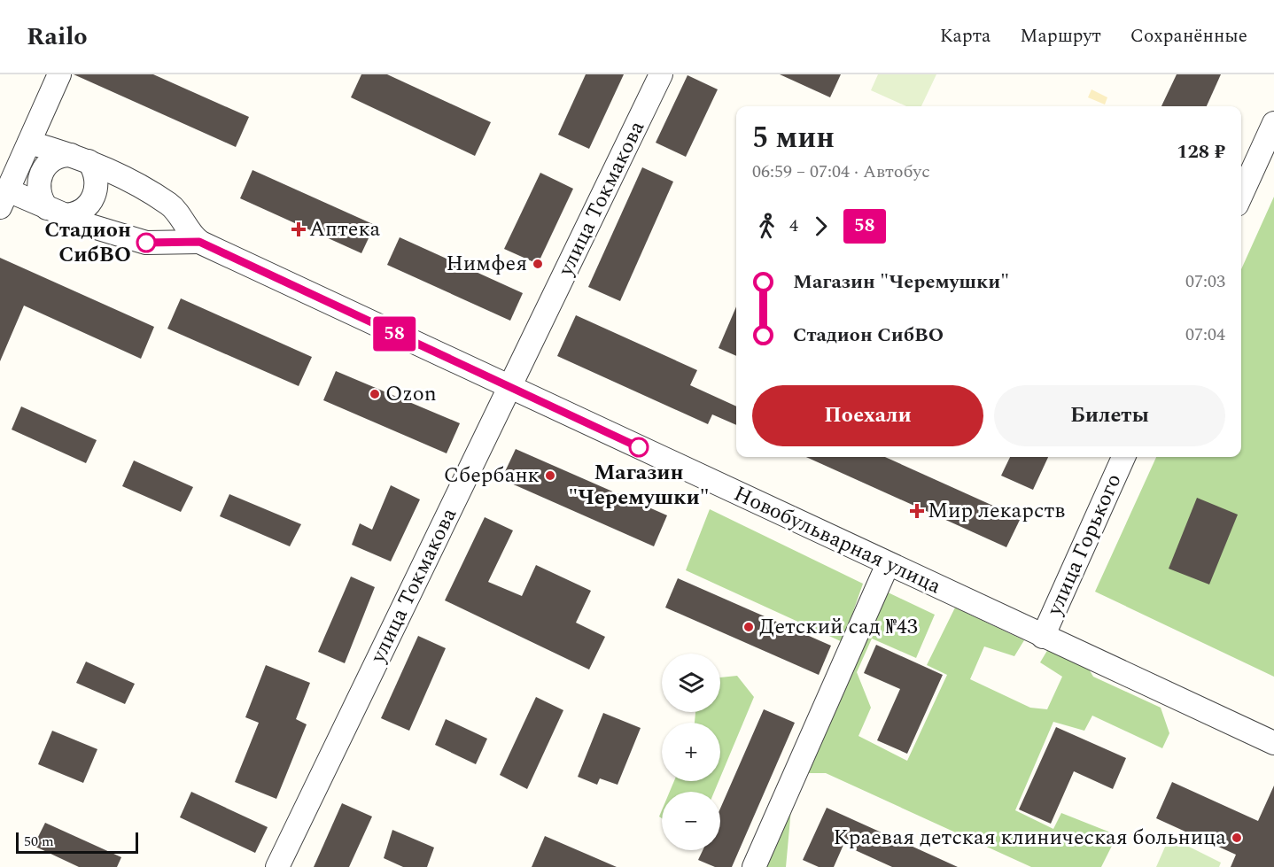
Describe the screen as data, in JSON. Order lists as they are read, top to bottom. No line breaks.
{"streets":{"street":["улица Токмакова","Новобульварная улица","улица Горького"]},"crossings":[["улица Токмакова","Новобульварная улица"],["Новобульварная улица","улица Горького"]],"places":{"health":["Аптека","Мир лекарств"],"other":["Стадион СибВО","Нимфея","Ozon","Магазин \"Черемушки\"","Сбербанк","Детский сад №43","Краевая детская клиническая больница"]},"lines":["bus line 58"],"scale_bar":"50 m","page":{"header":"Railo","nav":["Карта","Маршрут","Сохранённые"],"on_map":"58","heading":["5 мин","06:59 – 07:04 · Автобус","128 ₽"],"legs":["4","58"],"list":[{"name":"Магазин \"Черемушки\"","value":"07:03"},{"name":"Стадион СибВО","value":"07:04"}],"buttons":["Поехали","Билеты"],"map_buttons":["+","−"],"scale":"50 m"}}
